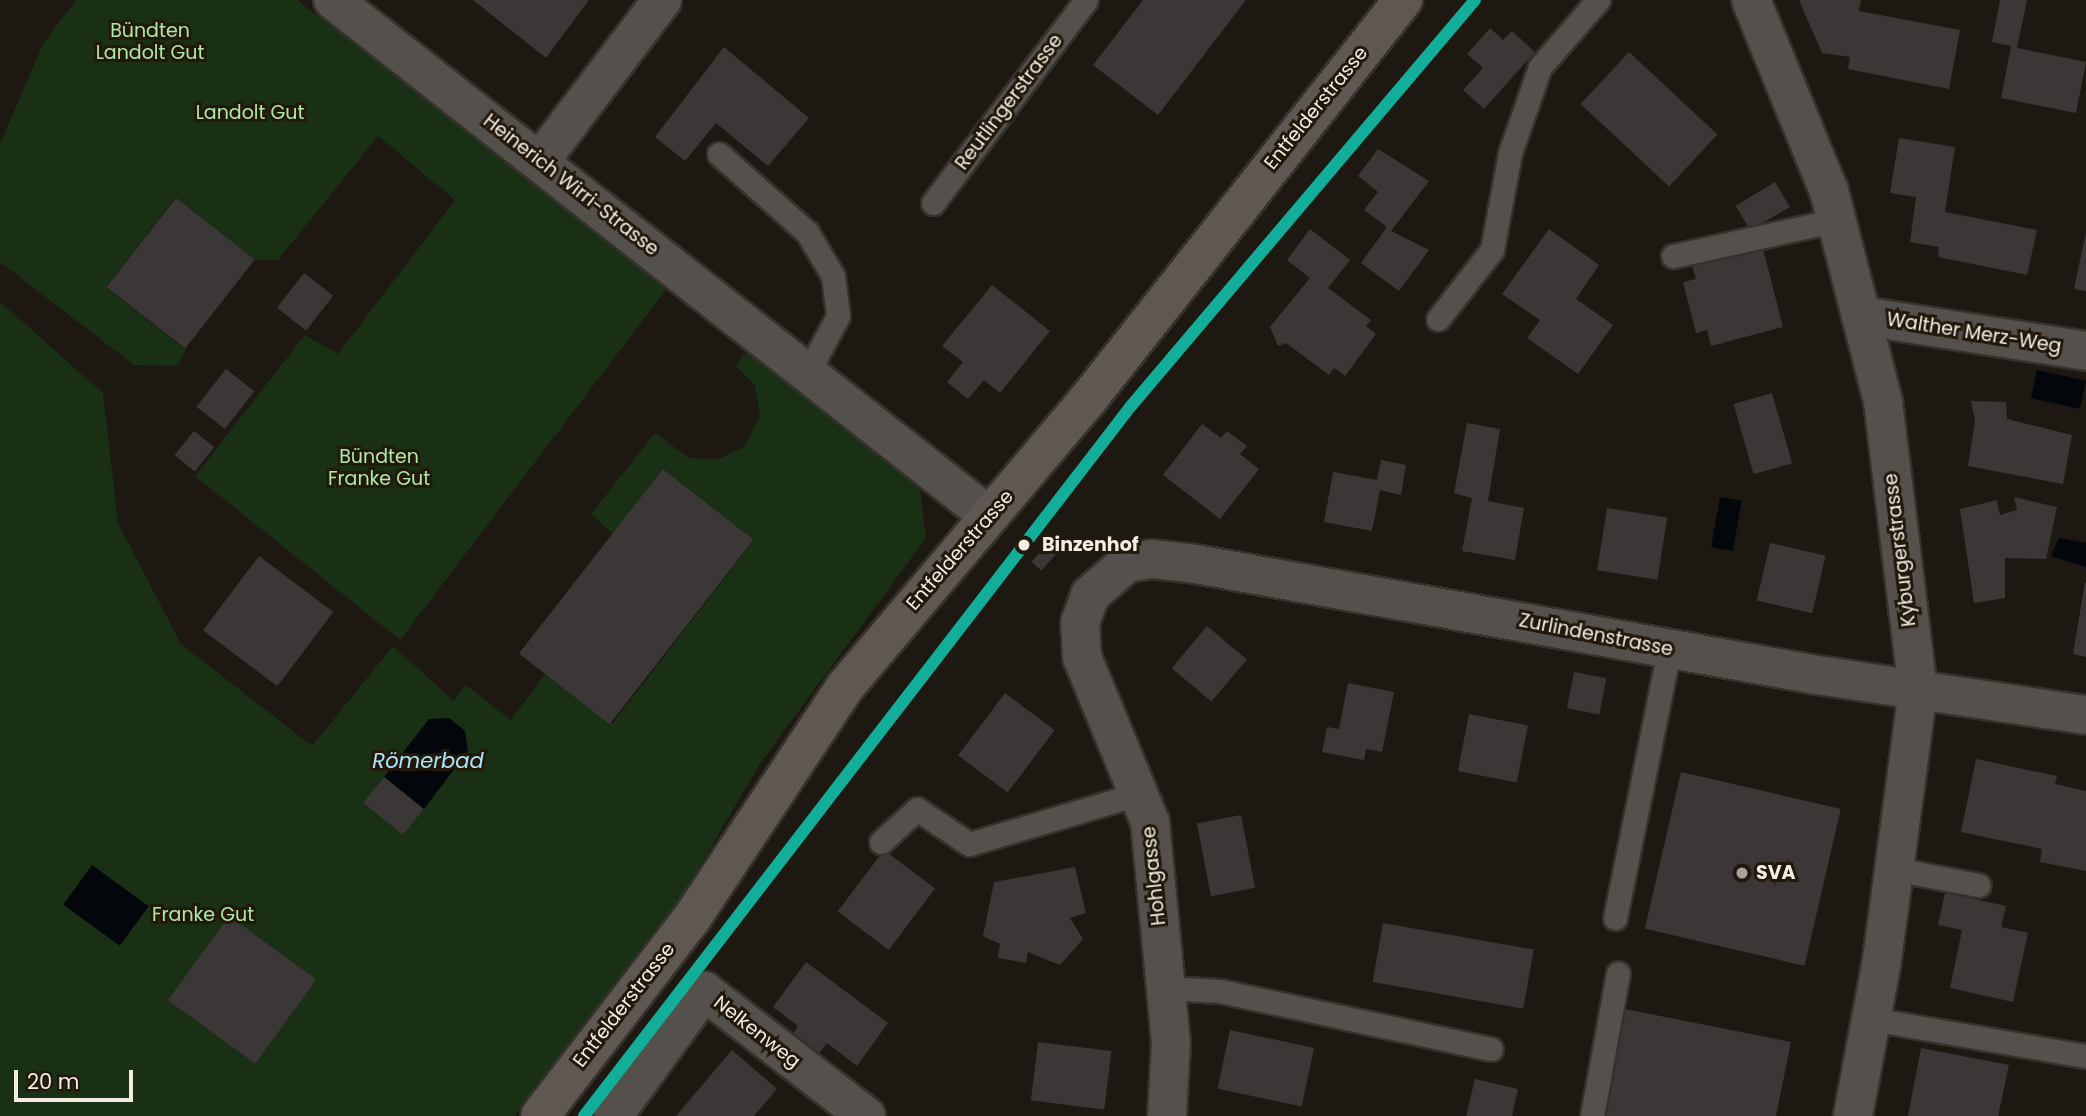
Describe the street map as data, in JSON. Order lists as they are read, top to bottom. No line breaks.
{"streets":{"main road":["Entfelderstrasse"],"street":["Heinerich Wirri-Strasse","Walther Merz-Weg","Kyburgerstrasse","Zurlindenstrasse","Hohlgasse","Nelkenweg"],"lane":["Reutlingerstrasse"]},"crossings":[["Entfelderstrasse","Heinerich Wirri-Strasse"],["Walther Merz-Weg","Kyburgerstrasse"],["Kyburgerstrasse","Zurlindenstrasse"],["Zurlindenstrasse","Hohlgasse"]],"water":["Römerbad"],"parks":["Bündten Landolt Gut","Landolt Gut","Bündten Franke Gut","Franke Gut"],"places":["Binzenhof","SVA"],"scale_bar":"20 m"}
